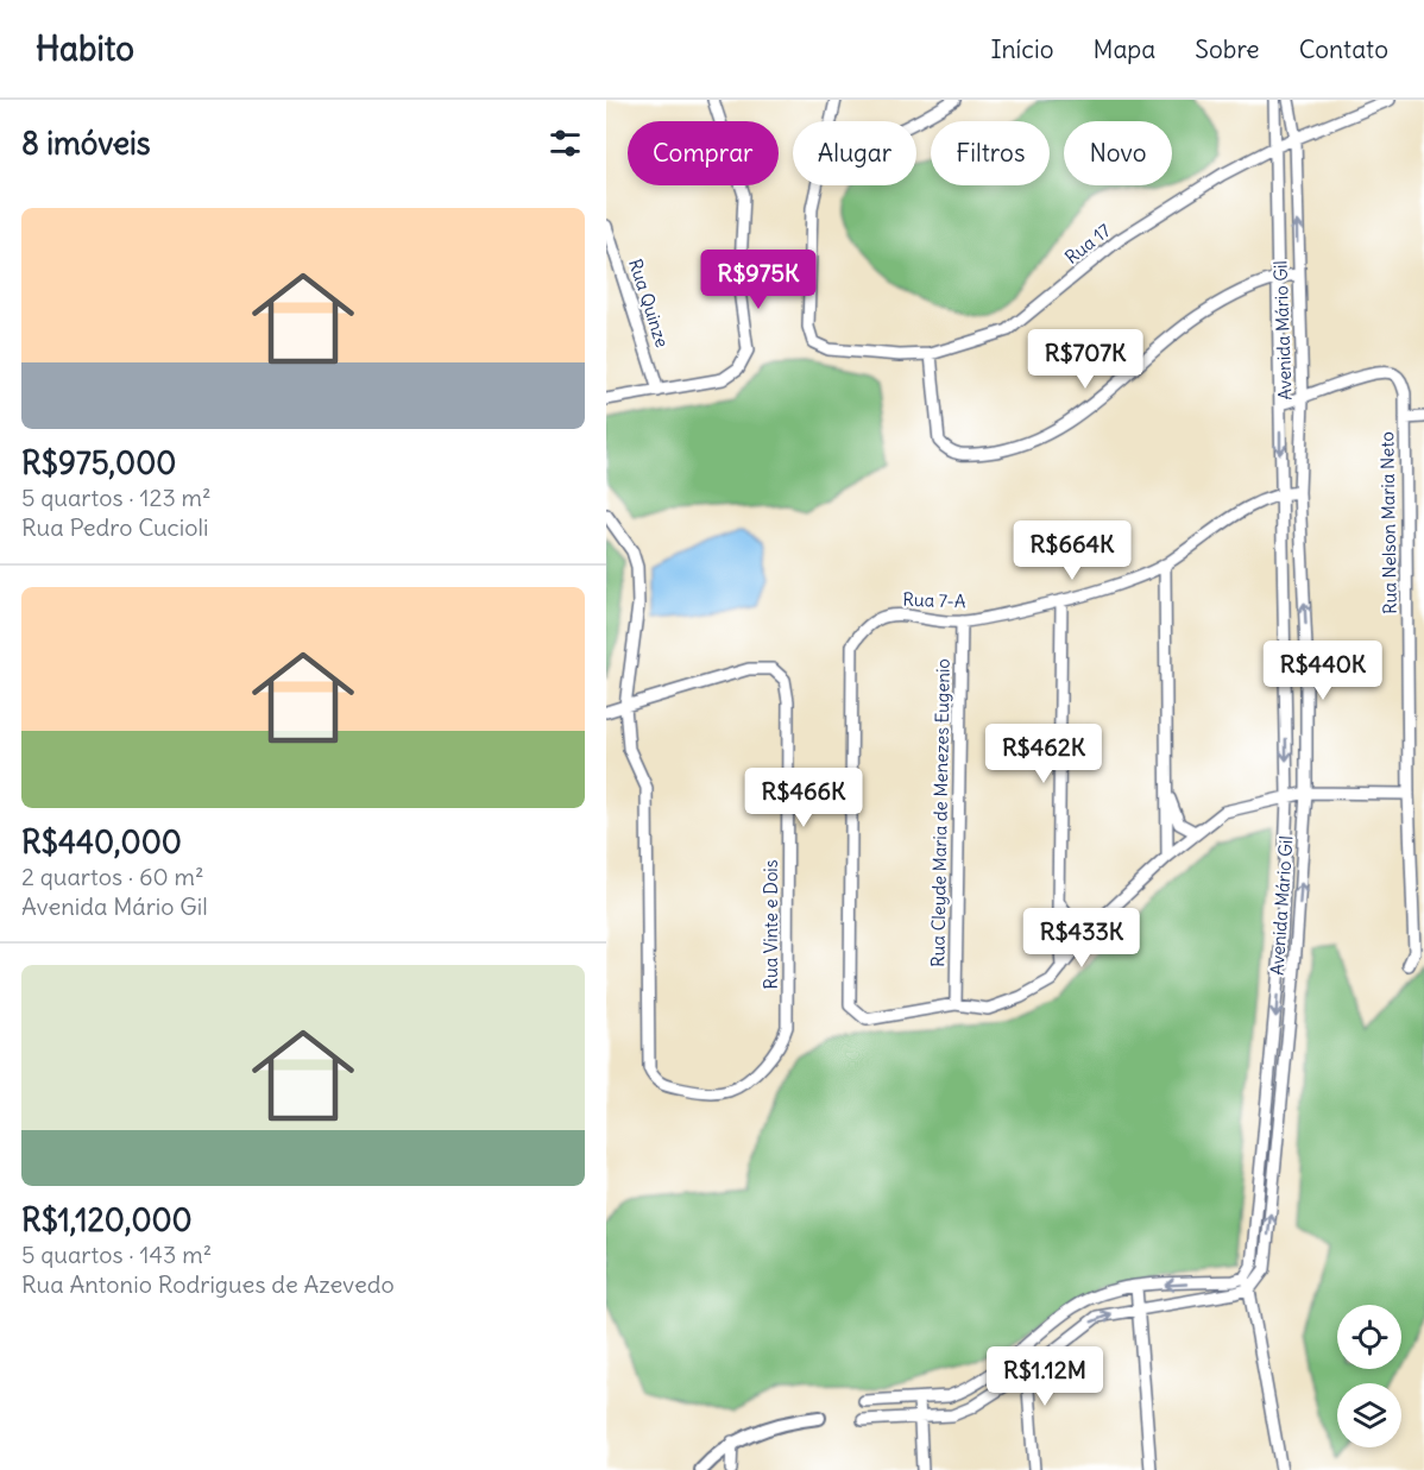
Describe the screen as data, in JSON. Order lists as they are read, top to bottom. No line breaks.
{"streets":{"street":["Rua 17","Rua Quinze","Avenida Mário Gil","Rua Nelson Maria Neto","Rua 7-A","Rua Cleyde Maria de Menezes Eugenio","Rua Vinte e Dois"]},"crossings":[["Rua 17","Avenida Mário Gil"],["Avenida Mário Gil","Rua Nelson Maria Neto"],["Avenida Mário Gil","Rua 7-A"],["Rua 7-A","Rua Cleyde Maria de Menezes Eugenio"]],"page":{"header":"Habito","nav":["Início","Mapa","Sobre","Contato"],"heading":"8 imóveis","chip":["Comprar","Alugar","Filtros","Novo"],"list":[{"name":"R$975,000","note":"5 quartos · 123 m² · Rua Pedro Cucioli"},{"name":"R$440,000","note":"2 quartos · 60 m² · Avenida Mário Gil"},{"name":"R$1,120,000","note":"5 quartos · 143 m² · Rua Antonio Rodrigues de Azevedo"}],"price":["R$975K","R$707K","R$664K","R$440K","R$462K","R$466K","R$433K","R$1.12M"]}}
